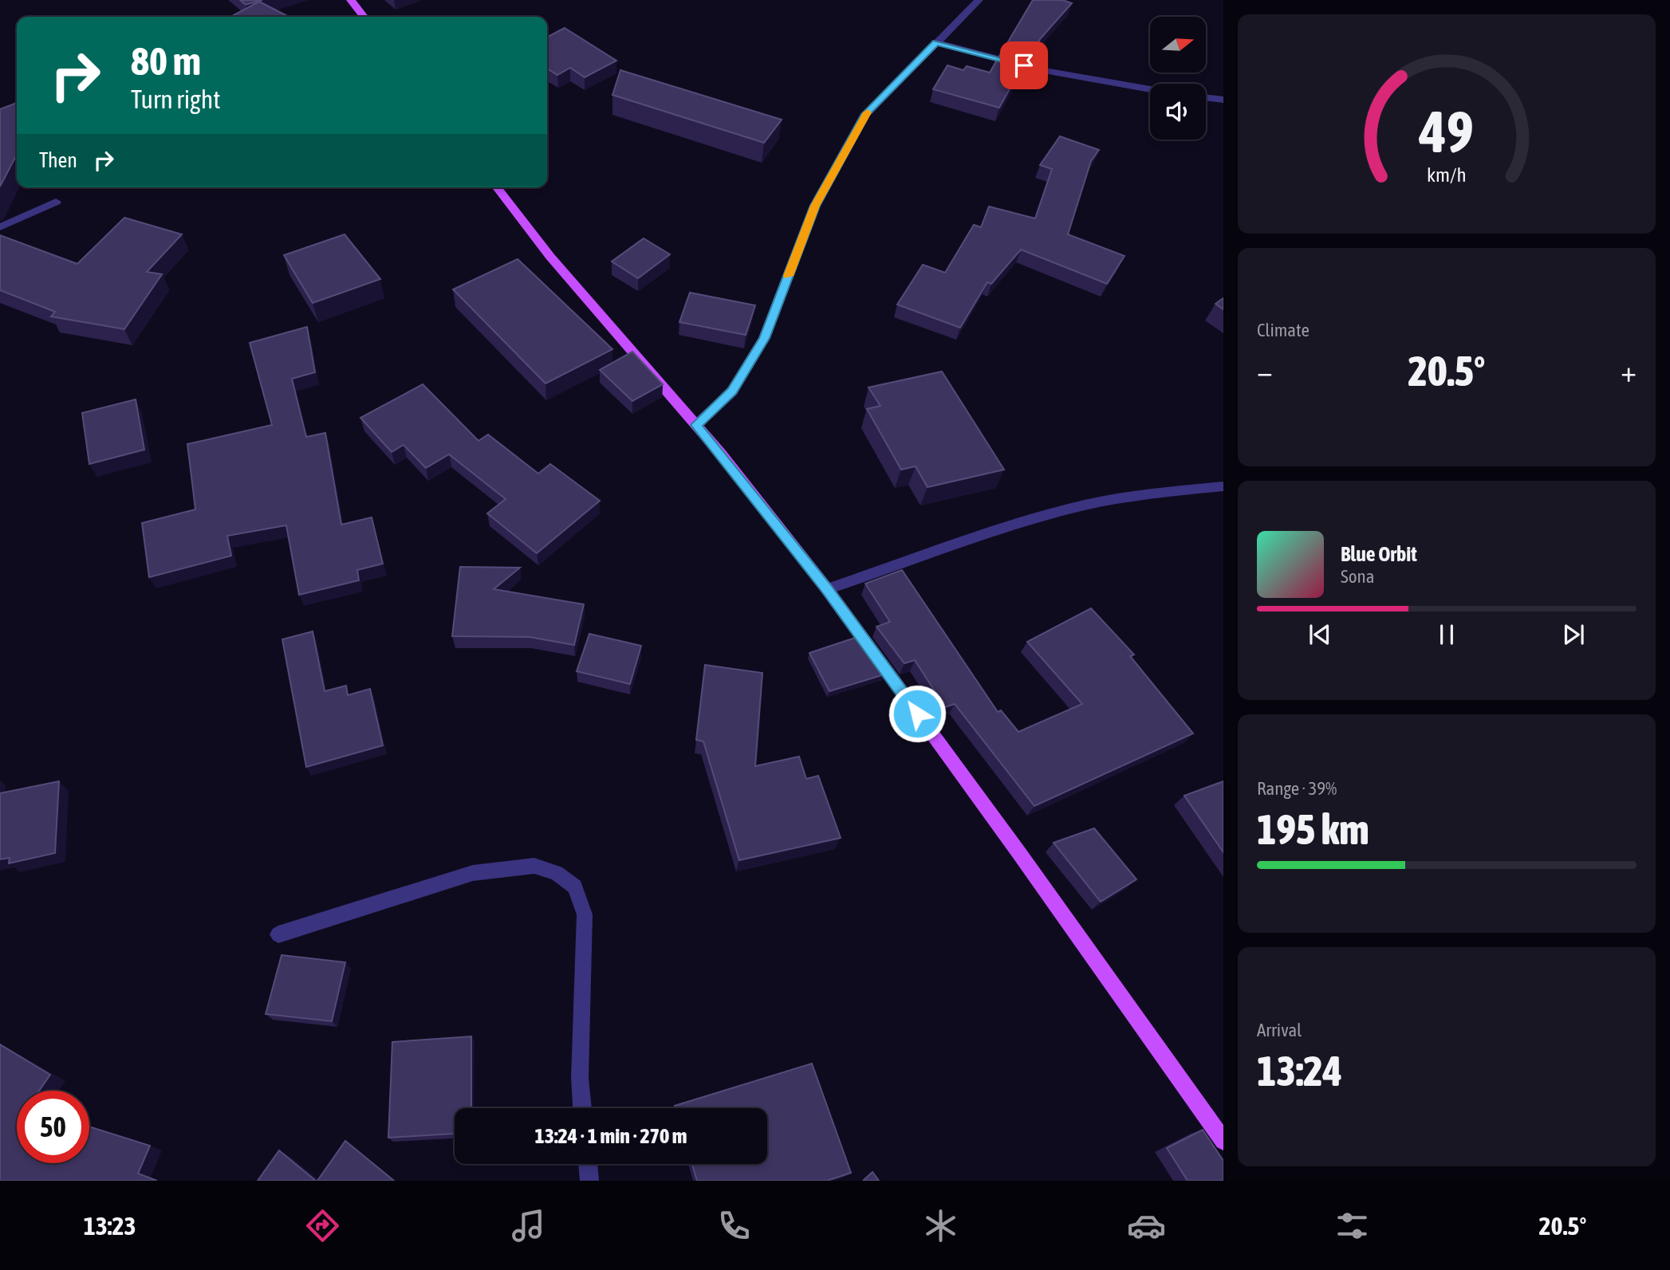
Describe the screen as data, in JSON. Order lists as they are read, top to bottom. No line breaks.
{"north":"right","page":{"turn":["80 m","Turn right"],"then":"Then","tile":["Climate",["Range · 39%","195 km"],["Arrival","13:24"]],"heat":["−","20.5°","+"],"song":["Blue Orbit","Sona"],"limit":"50","trip":"13:24 · 1 min · 270 m","tabs":["13:23","20.5°"],"gauge":["49","km/h"]}}
